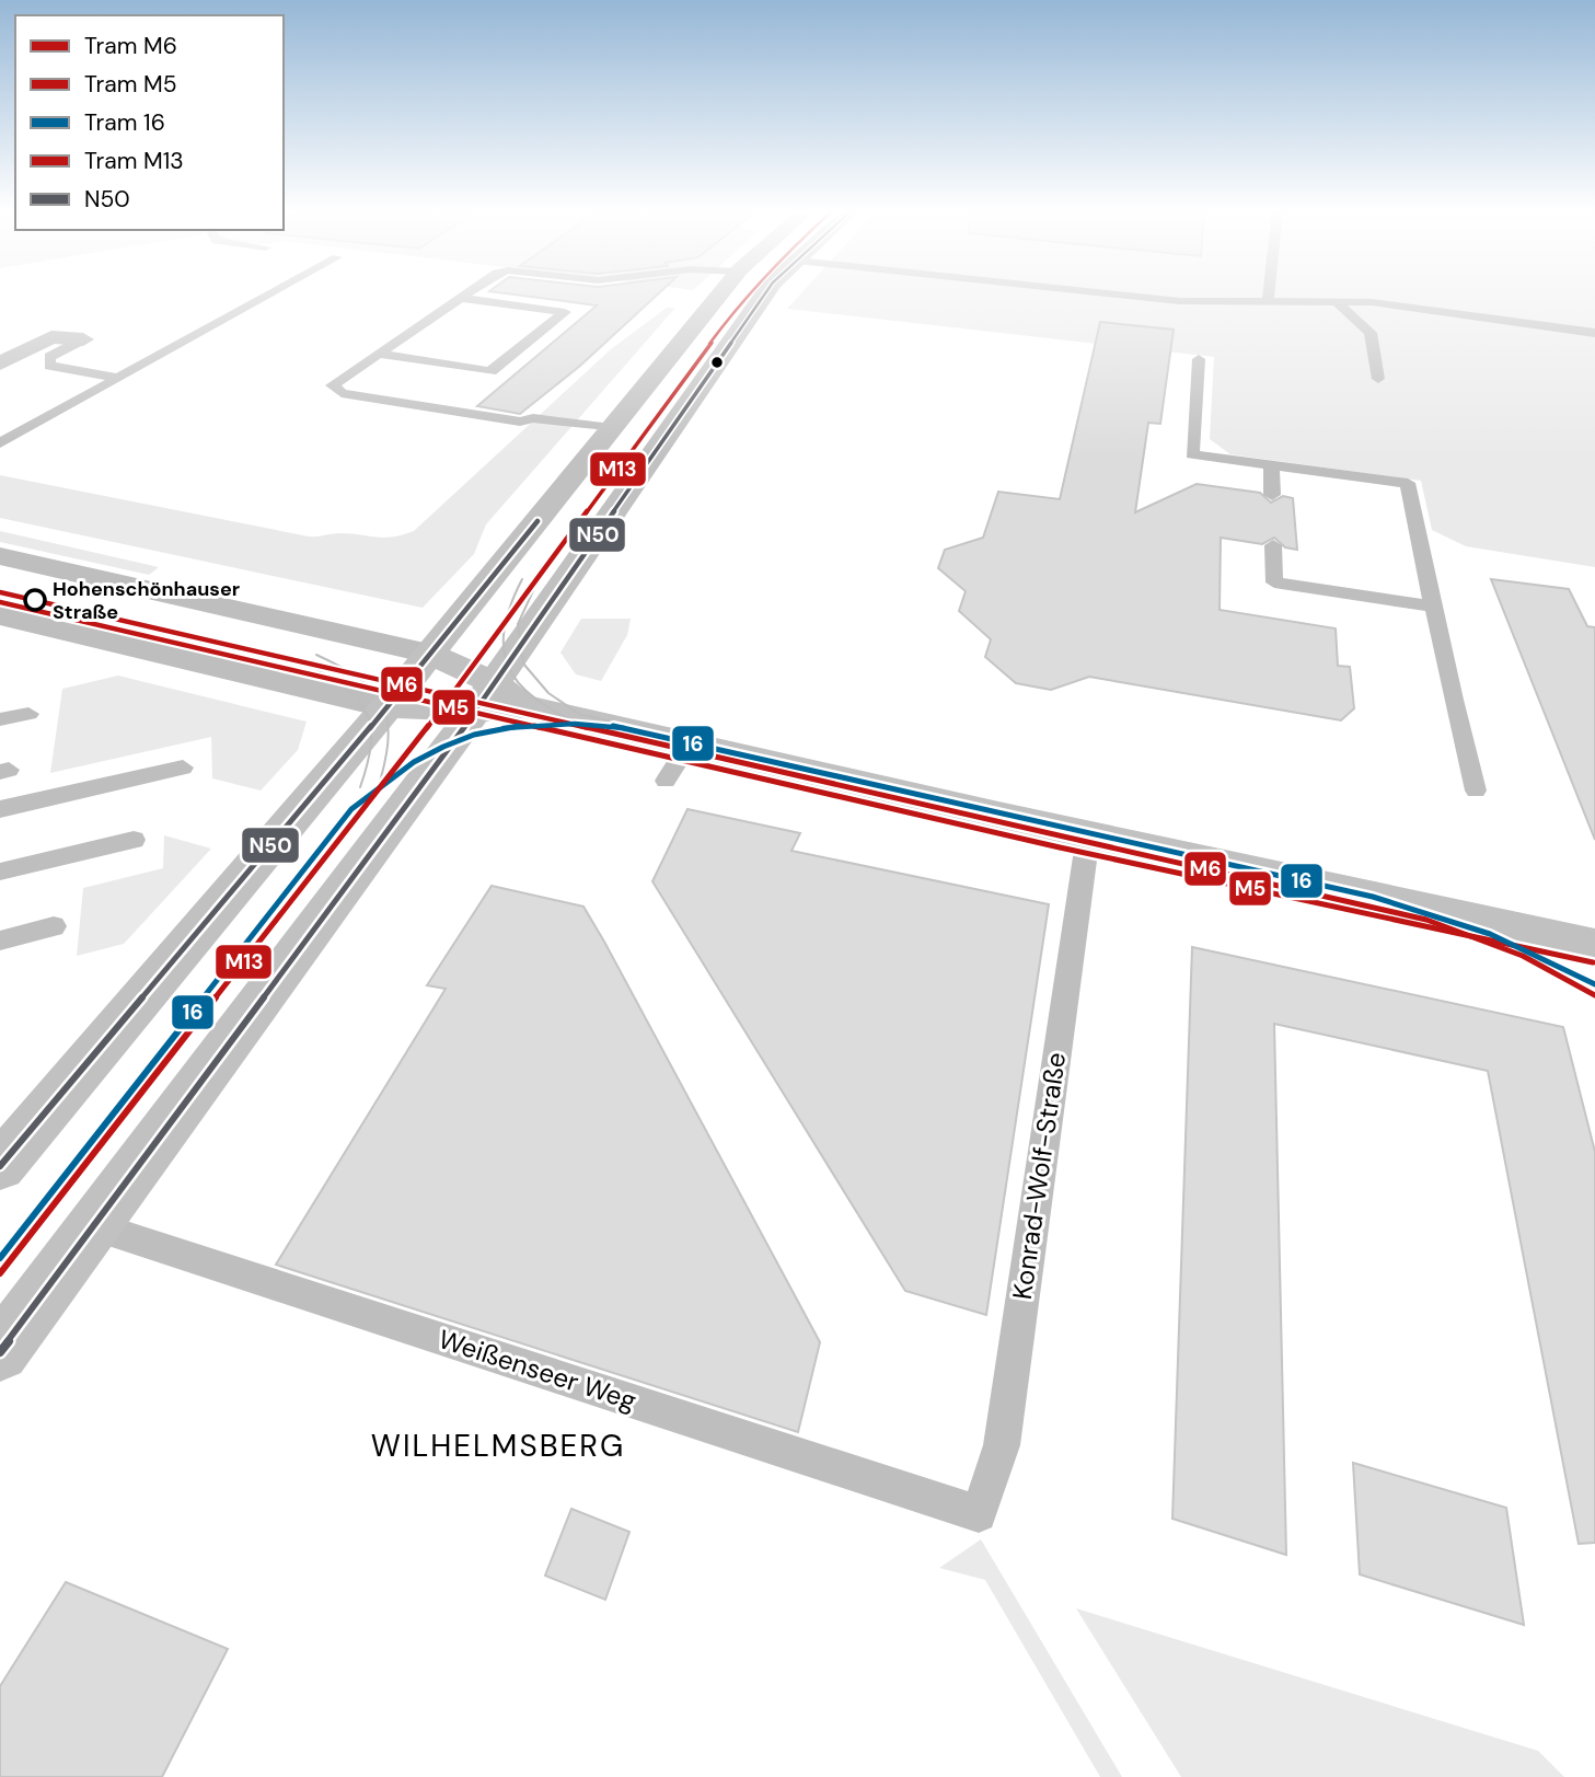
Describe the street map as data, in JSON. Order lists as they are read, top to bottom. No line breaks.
{"streets":{"lane":["Konrad-Wolf-Straße","Weißenseer Weg"]},"crossings":[["Konrad-Wolf-Straße","Weißenseer Weg"]],"districts":["WILHELMSBERG"],"places":["Hohenschönhauser Straße"],"lines":["tram line M13","transit line N50","tram line M6","tram line M5","tram line 16"],"legend":["Tram M6","Tram M5","Tram 16","Tram M13","N50"]}
